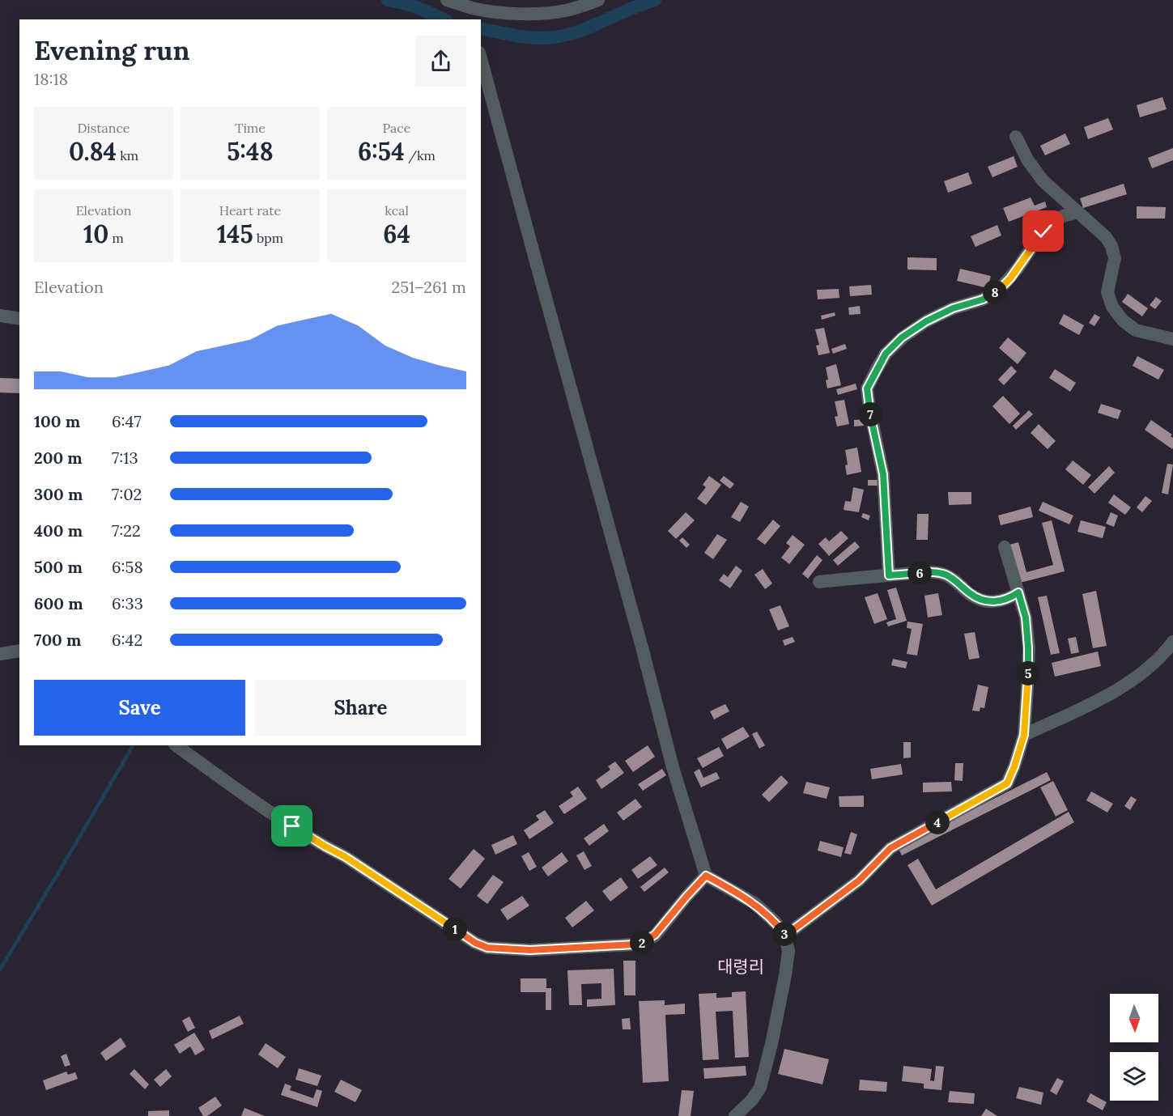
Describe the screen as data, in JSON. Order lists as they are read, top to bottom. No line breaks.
{"districts":["대령리"],"north":"bottom","page":{"heading":["Evening run","18:18"],"stats":[["Distance","0.84 km"],["Time","5:48"],["Pace","6:54 /km"],["Elevation","10 m"],["Heart rate","145 bpm"],["kcal","64"]],"chart":["Elevation","251–261 m"],"pins":["8","7","6","5","4","1","3","2"],"list":[{"name":"100 m","note":"6:47"},{"name":"200 m","note":"7:13"},{"name":"300 m","note":"7:02"},{"name":"400 m","note":"7:22"},{"name":"500 m","note":"6:58"},{"name":"600 m","note":"6:33"},{"name":"700 m","note":"6:42"}],"buttons":["Save","Share"]}}
